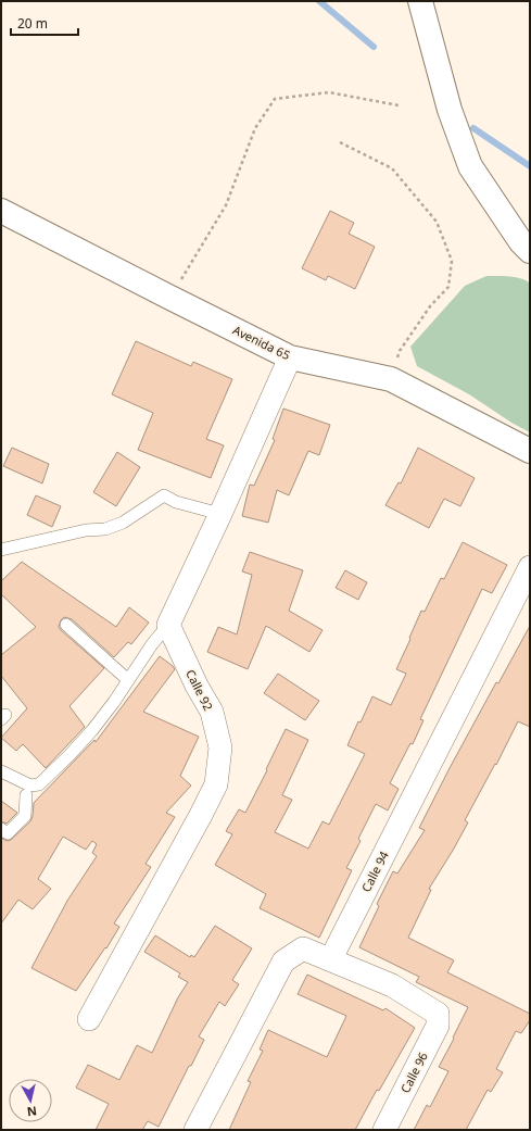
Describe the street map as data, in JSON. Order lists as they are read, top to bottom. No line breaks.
{"streets":{"street":["Avenida 65","Calle 92","Calle 94","Calle 96"]},"crossings":[["Calle 94","Calle 96"]],"scale_bar":"20 m","north":"bottom"}
